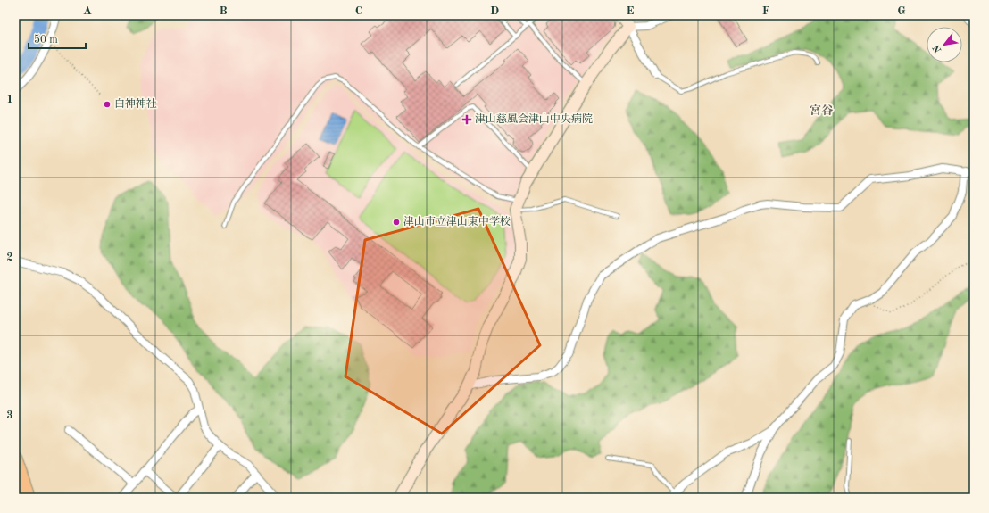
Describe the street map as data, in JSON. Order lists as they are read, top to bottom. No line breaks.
{"districts":["宮谷"],"places":{"other":["白神神社","津山市立津山東中学校"],"health":["津山慈風会津山中央病院"]},"scale_bar":"50 m","north":"bottom left","grid":{"columns":["A","B","C","D","E","F","G"],"rows":["1","2","3"]}}
